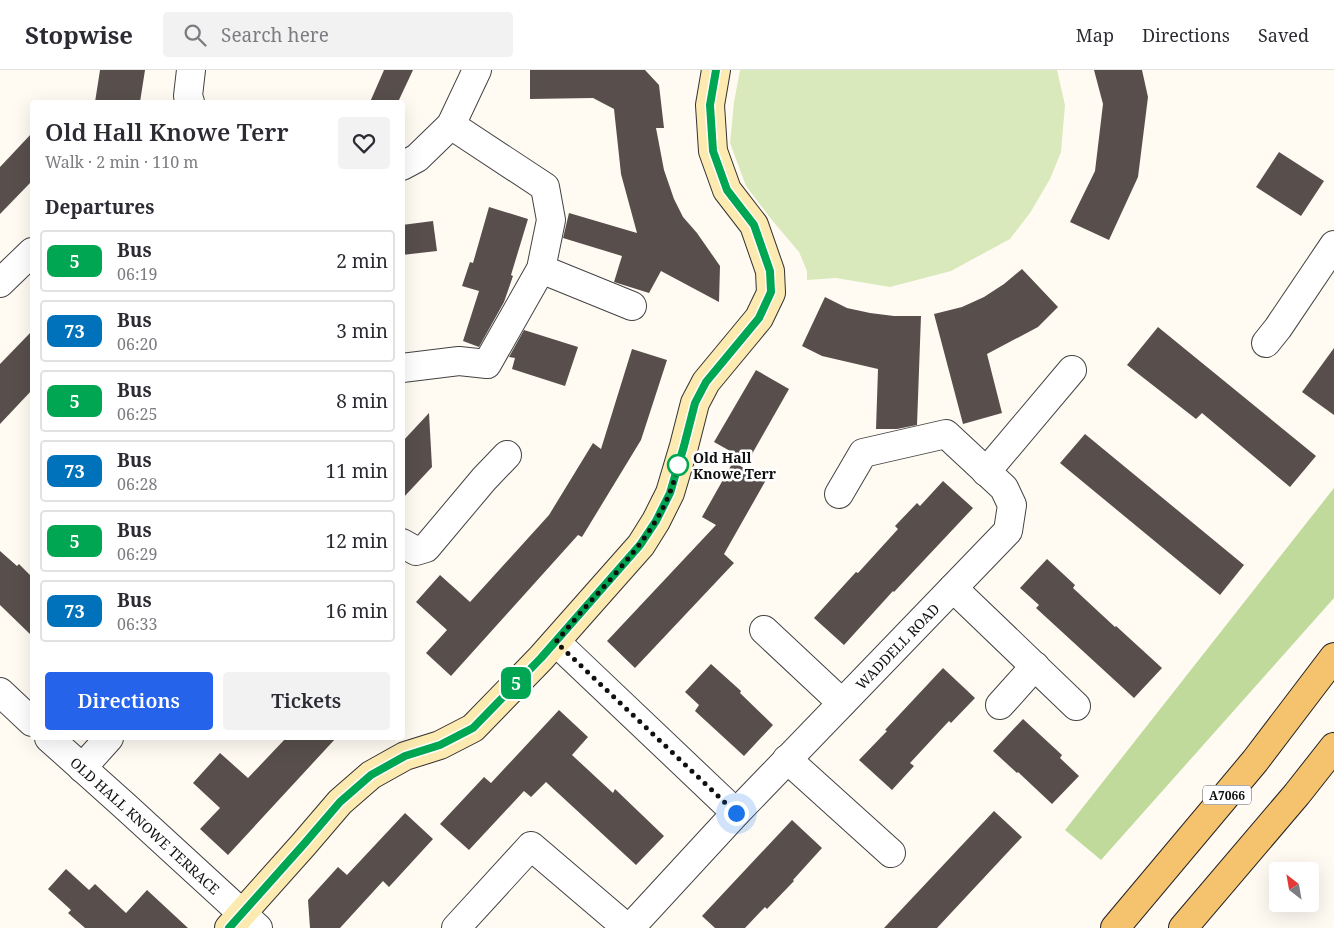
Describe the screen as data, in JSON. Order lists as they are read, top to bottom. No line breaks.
{"streets":{"main road":["A7066"],"street":["WADDELL ROAD","OLD HALL KNOWE TERRACE"]},"places":["Old Hall Knowe Terr"],"lines":["bus line 5"],"north":"top left","page":{"header":"Stopwise","search":"Search here","nav":["Map","Directions","Saved"],"on_map":"5","heading":[["Old Hall Knowe Terr","Walk · 2 min · 110 m"],"Departures"],"list":[{"mark":"5","name":"Bus","note":"06:19","value":"2 min"},{"mark":"73","name":"Bus","note":"06:20","value":"3 min"},{"mark":"5","name":"Bus","note":"06:25","value":"8 min"},{"mark":"73","name":"Bus","note":"06:28","value":"11 min"},{"mark":"5","name":"Bus","note":"06:29","value":"12 min"},{"mark":"73","name":"Bus","note":"06:33","value":"16 min"}],"buttons":["Directions","Tickets"]}}
